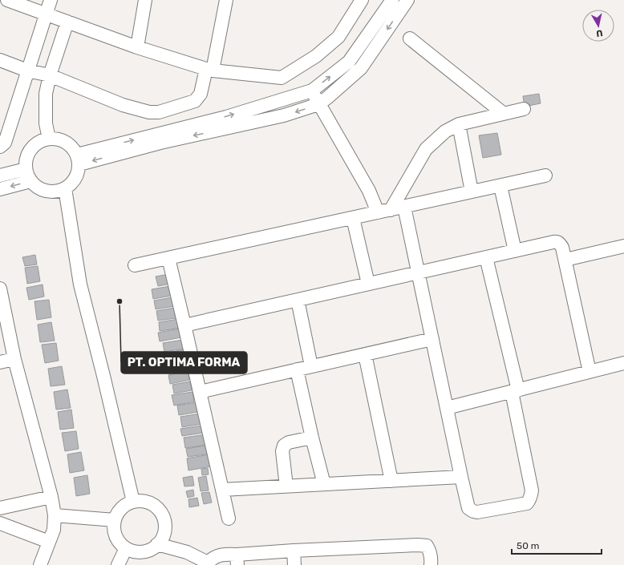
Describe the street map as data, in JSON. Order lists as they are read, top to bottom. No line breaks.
{"places":["PT. OPTIMA FORMA"],"scale_bar":"50 m","north":"bottom"}
